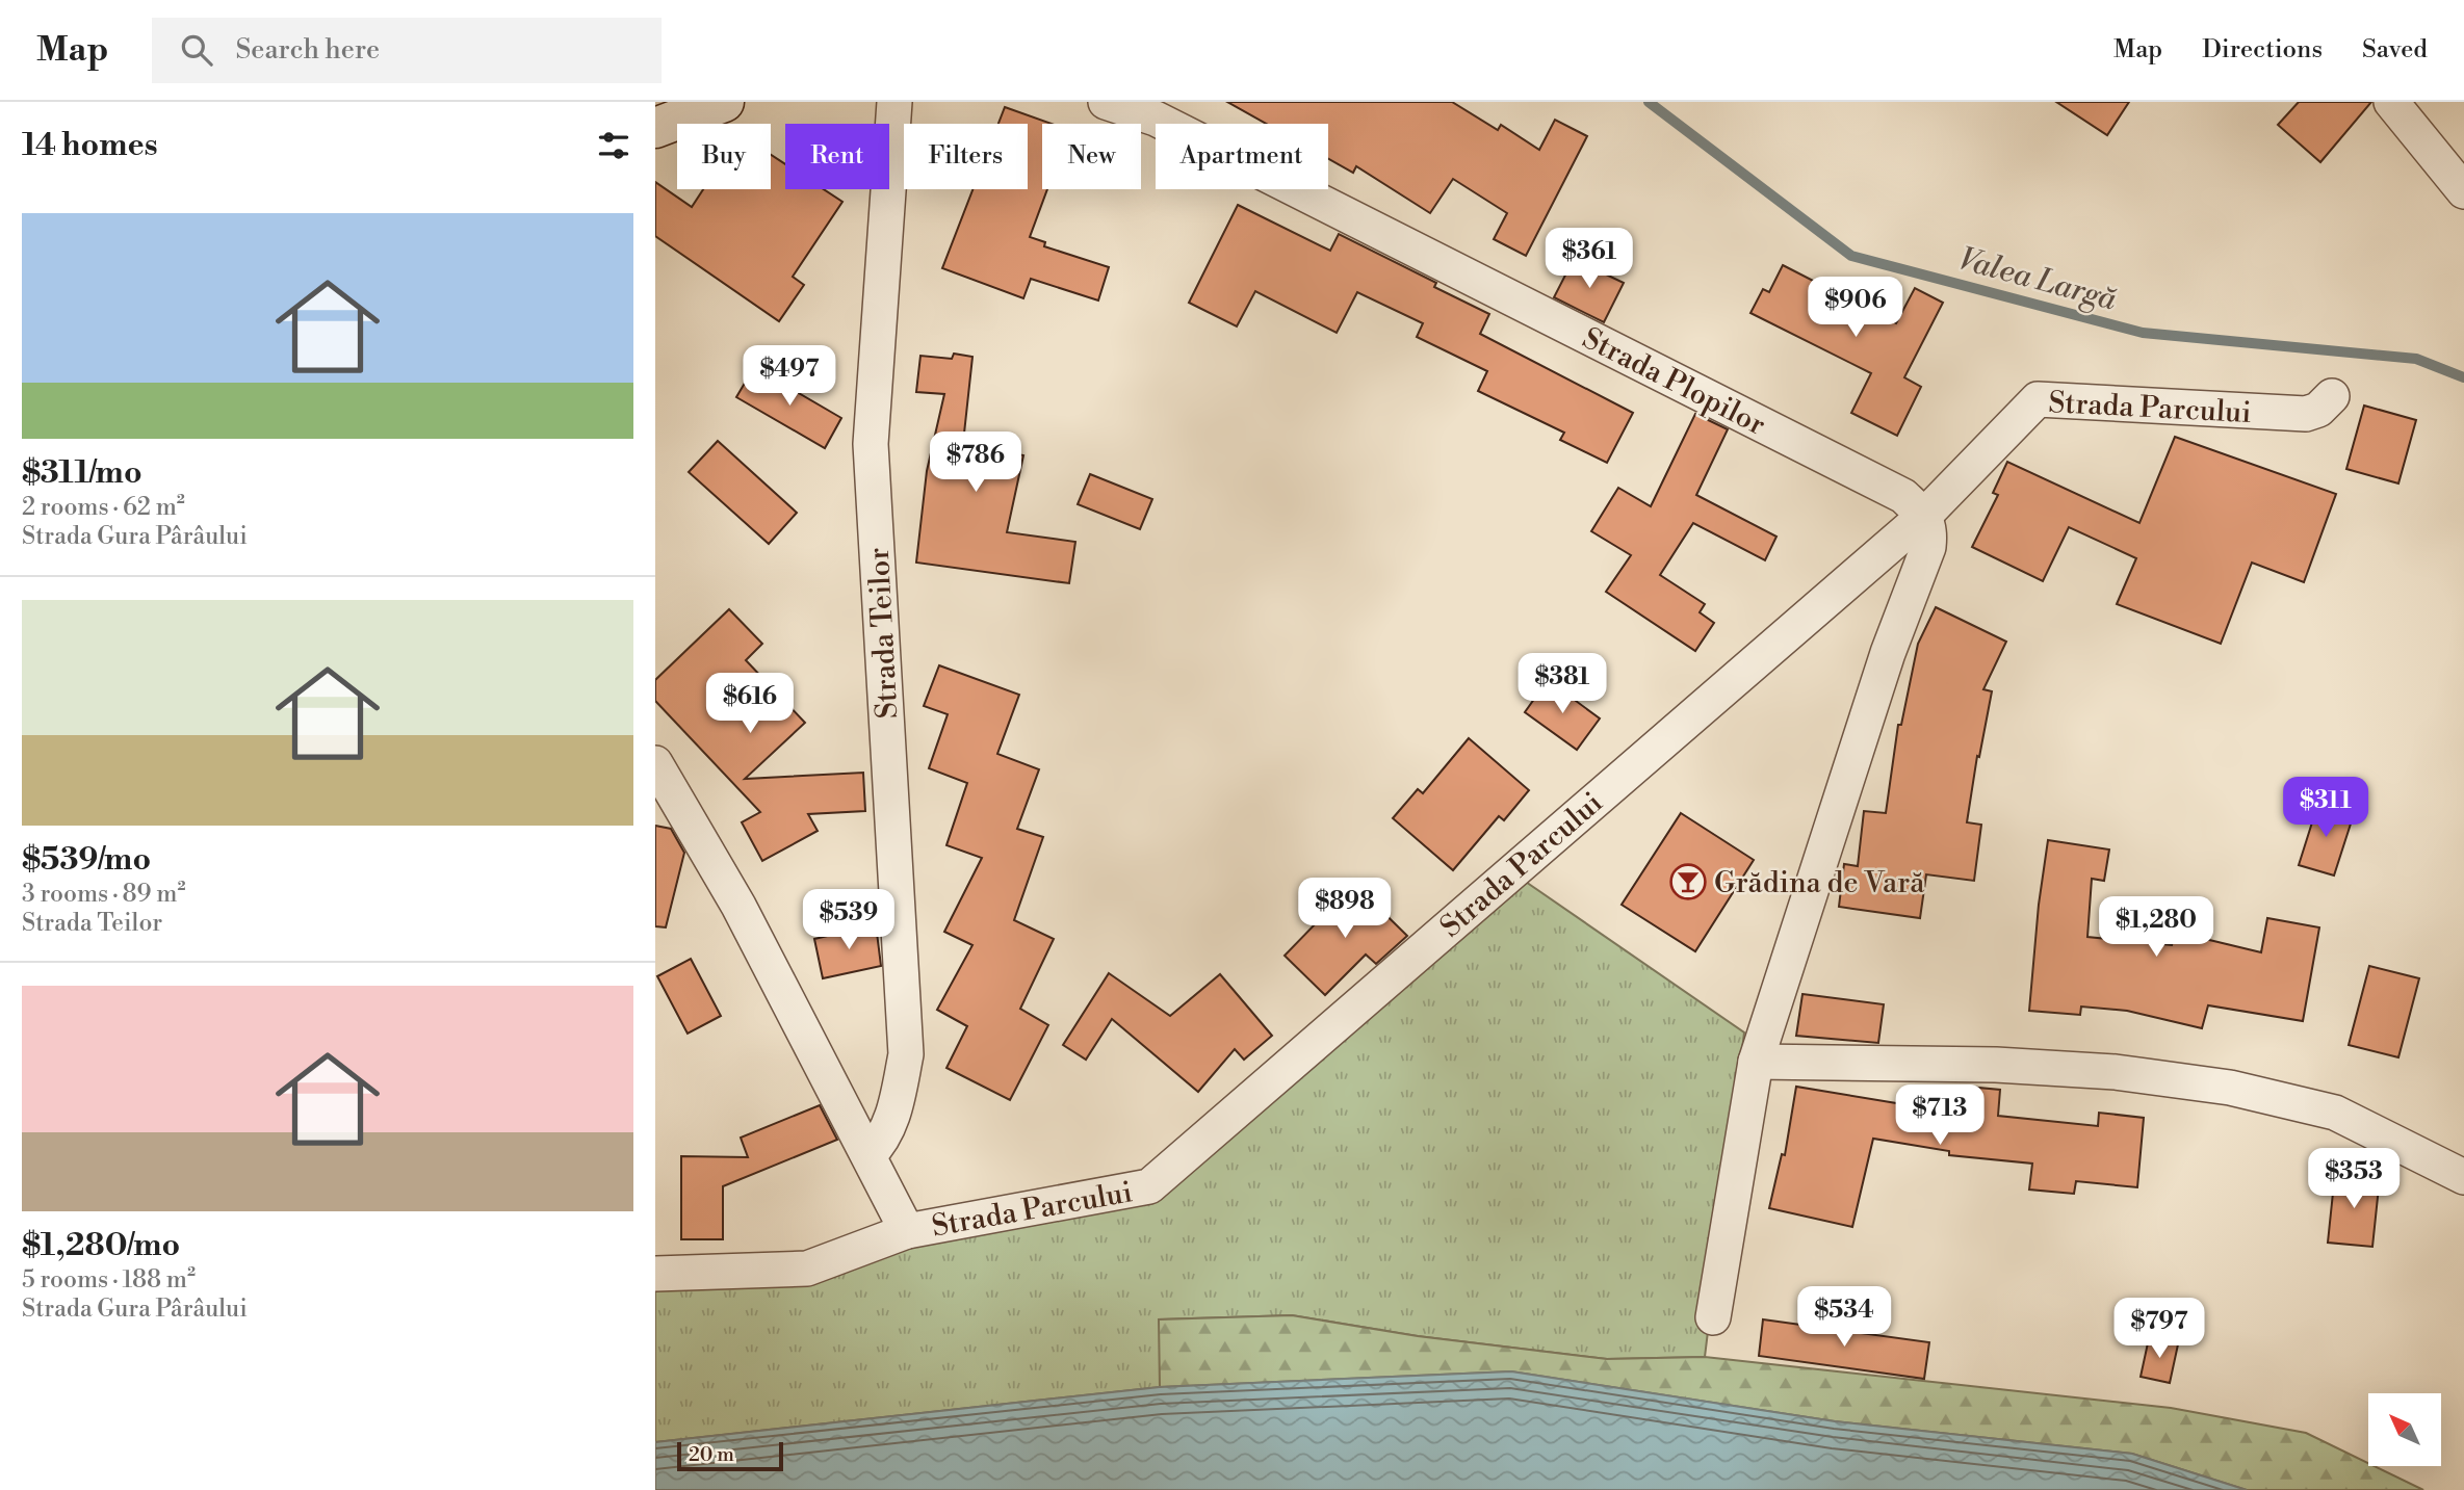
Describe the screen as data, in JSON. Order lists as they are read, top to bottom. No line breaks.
{"streets":{"street":["Strada Plopilor","Strada Parcului","Strada Teilor"]},"crossings":[["Strada Plopilor","Strada Parcului"]],"water":["Valea Largă"],"places":{"bar":["Grădina de Vară"]},"scale_bar":"20 m","north":"top left","page":{"header":"Map","search":"Search here","nav":["Map","Directions","Saved"],"heading":"14 homes","chip":["Buy","Rent","Filters","New","Apartment"],"list":[{"name":"$311/mo","note":"2 rooms · 62 m² · Strada Gura Pârâului"},{"name":"$539/mo","note":"3 rooms · 89 m² · Strada Teilor"},{"name":"$1,280/mo","note":"5 rooms · 188 m² · Strada Gura Pârâului"}],"price":["$361","$906","$497","$786","$381","$616","$311","$898","$539","$1,280","$713","$353","$534","$797"],"scale":"20 m"}}
